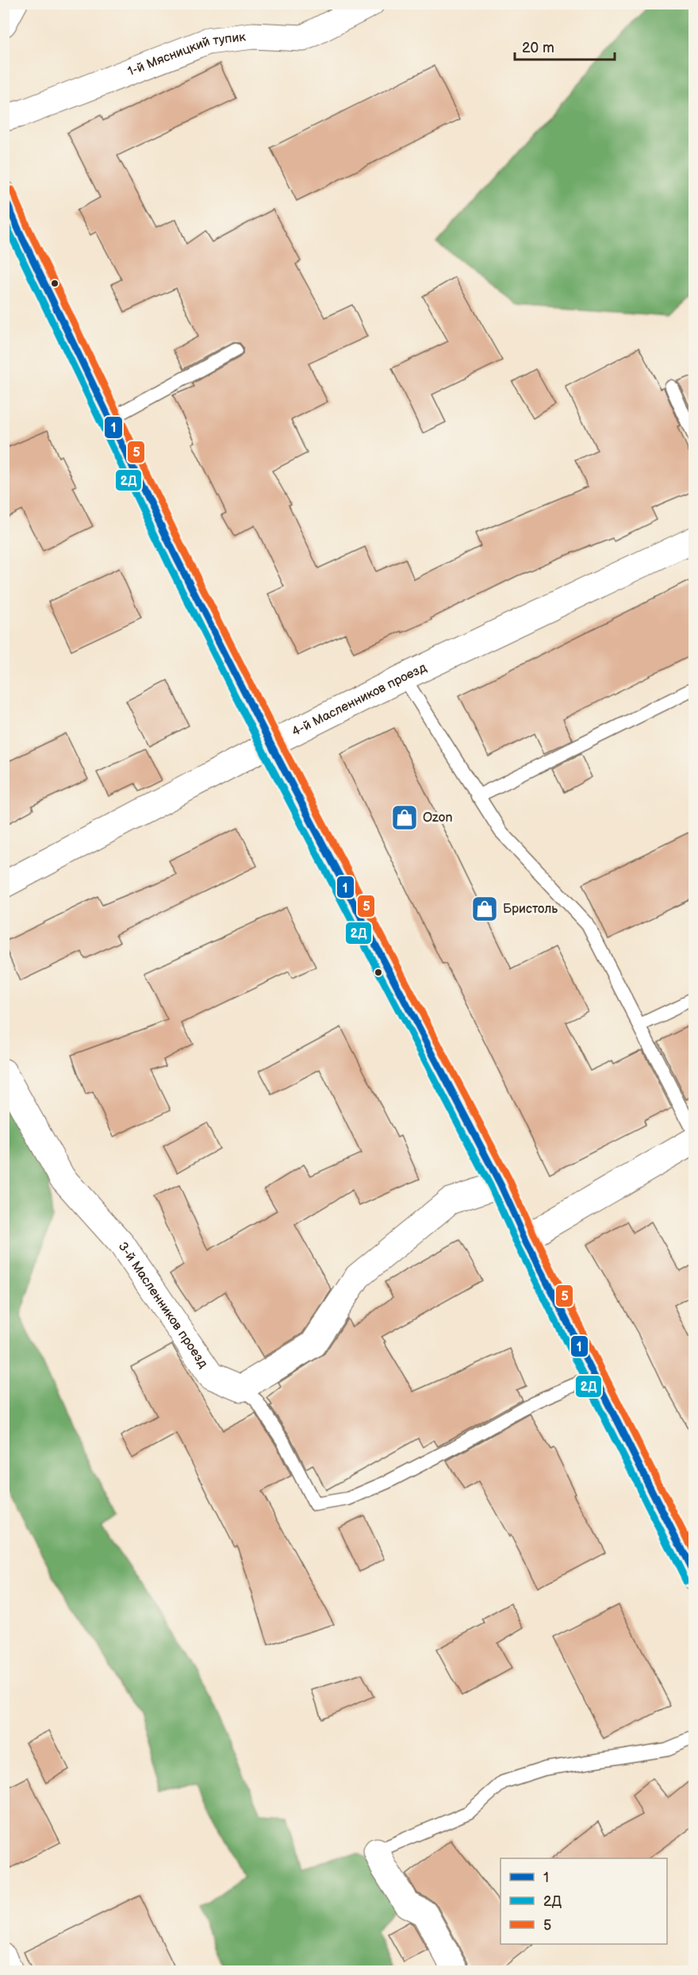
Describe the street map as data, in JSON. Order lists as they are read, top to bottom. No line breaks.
{"streets":{"street":["1-й Мясницкий тупик","4-й Масленников проезд","3-й Масленников проезд"]},"places":{"shop":["Ozon","Бристоль"]},"lines":["transit line 5","transit line 1","transit line 2Д"],"legend":["1","2Д","5"],"scale_bar":"20 m"}
